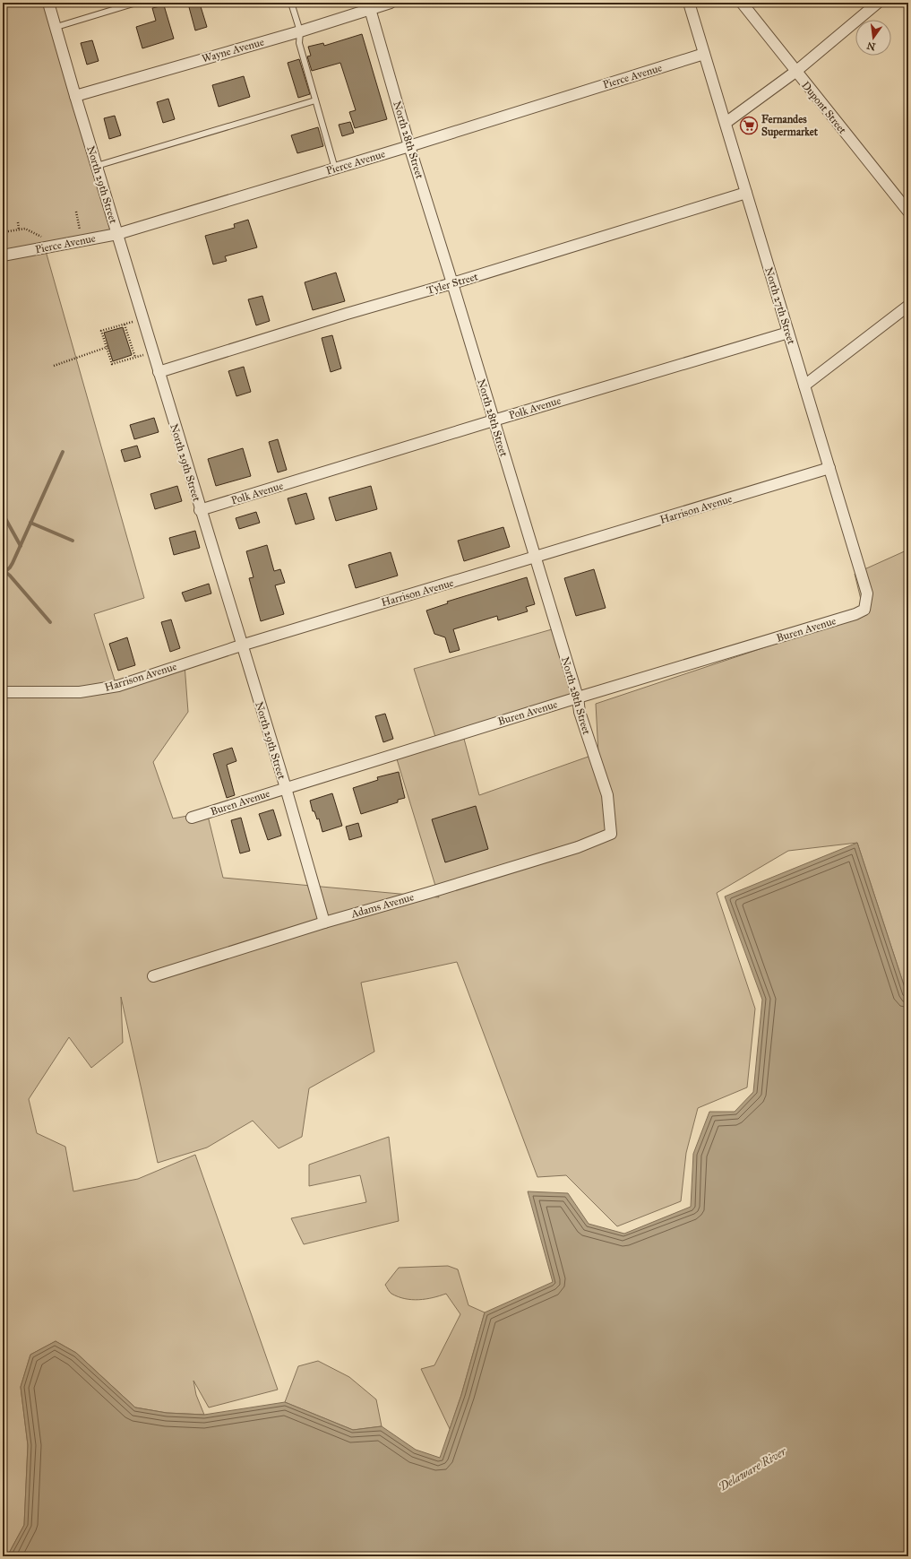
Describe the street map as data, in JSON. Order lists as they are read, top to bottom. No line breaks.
{"streets":{"street":["Wayne Avenue","Pierce Avenue","Dupont Street","North 28th Street","North 29th Street","Tyler Street","North 27th Street","Polk Avenue","Harrison Avenue","Buren Avenue","Adams Avenue"]},"crossings":[["Wayne Avenue","North 28th Street"],["Wayne Avenue","North 29th Street"],["Pierce Avenue","North 28th Street"],["Pierce Avenue","North 29th Street"],["Pierce Avenue","North 27th Street"],["North 28th Street","Tyler Street"],["North 28th Street","Polk Avenue"],["North 28th Street","Harrison Avenue"],["North 28th Street","Buren Avenue"],["North 28th Street","Adams Avenue"],["North 29th Street","Tyler Street"],["North 29th Street","Polk Avenue"],["North 29th Street","Harrison Avenue"],["North 29th Street","Buren Avenue"],["North 29th Street","Adams Avenue"],["Tyler Street","North 27th Street"],["North 27th Street","Polk Avenue"],["North 27th Street","Harrison Avenue"],["North 27th Street","Buren Avenue"]],"water":["Delaware River"],"places":{"supermarket":["Fernandes Supermarket"]},"north":"bottom"}
